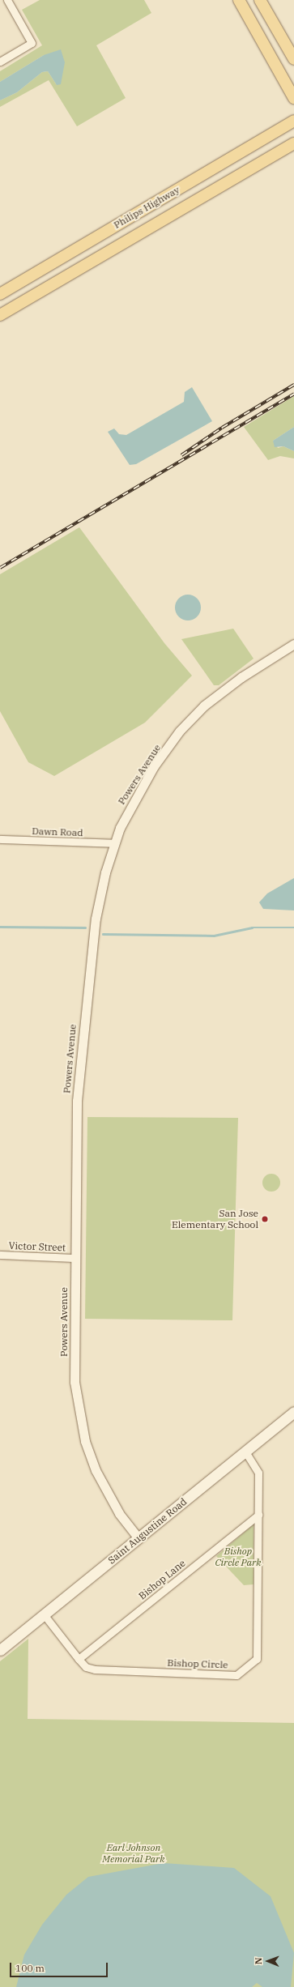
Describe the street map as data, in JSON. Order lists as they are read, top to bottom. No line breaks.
{"streets":{"main road":["Philips Highway","Saint Augustine Road"],"street":["Powers Avenue","Dawn Road","Victor Street","Bishop Lane","Bishop Circle"]},"crossings":[["Powers Avenue","Dawn Road"],["Powers Avenue","Victor Street"],["Powers Avenue","Saint Augustine Road"],["Saint Augustine Road","Bishop Circle"],["Bishop Lane","Bishop Circle"]],"parks":["Bishop Circle Park","Earl Johnson Memorial Park"],"places":["San Jose Elementary School"],"scale_bar":"100 m","north":"left"}
